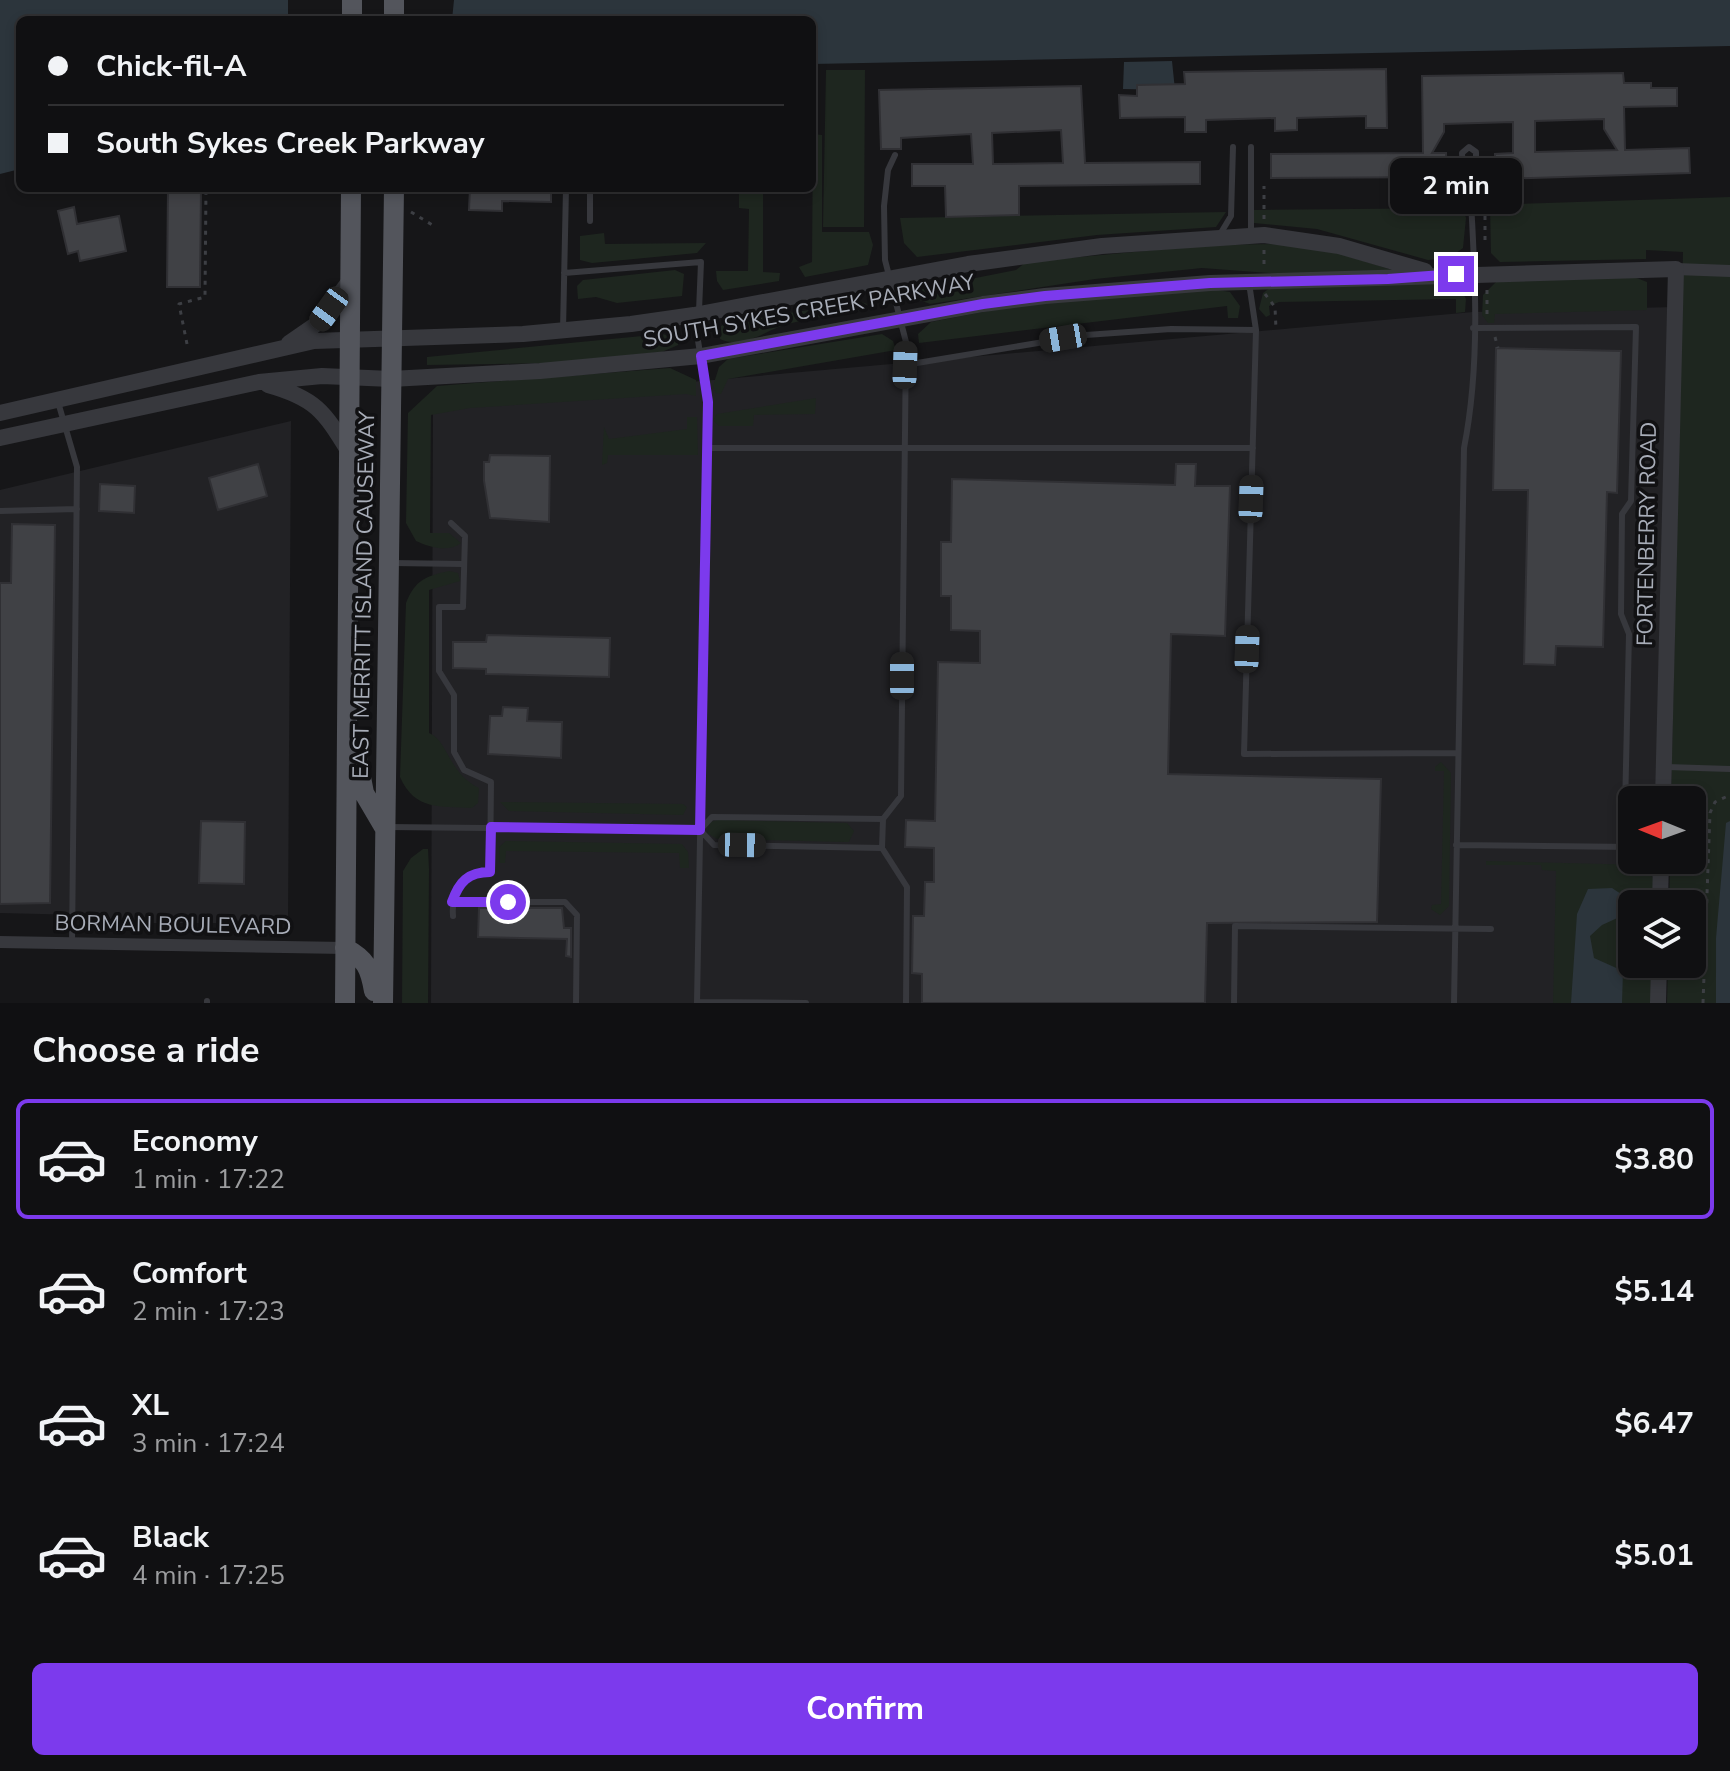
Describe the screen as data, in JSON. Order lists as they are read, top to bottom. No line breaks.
{"streets":{"main road":["EAST MERRITT ISLAND CAUSEWAY"],"street":["SOUTH SYKES CREEK PARKWAY","FORTENBERRY ROAD","BORMAN BOULEVARD"]},"crossings":[["SOUTH SYKES CREEK PARKWAY","FORTENBERRY ROAD"],["SOUTH SYKES CREEK PARKWAY","EAST MERRITT ISLAND CAUSEWAY"],["EAST MERRITT ISLAND CAUSEWAY","BORMAN BOULEVARD"]],"north":"left","page":{"banner":["Chick-fil-A","South Sykes Creek Parkway"],"bubble":"2 min","heading":"Choose a ride","list":[{"name":"Economy","note":"1 min · 17:22","value":"$3.80"},{"name":"Comfort","note":"2 min · 17:23","value":"$5.14"},{"name":"XL","note":"3 min · 17:24","value":"$6.47"},{"name":"Black","note":"4 min · 17:25","value":"$5.01"}],"buttons":"Confirm"}}
